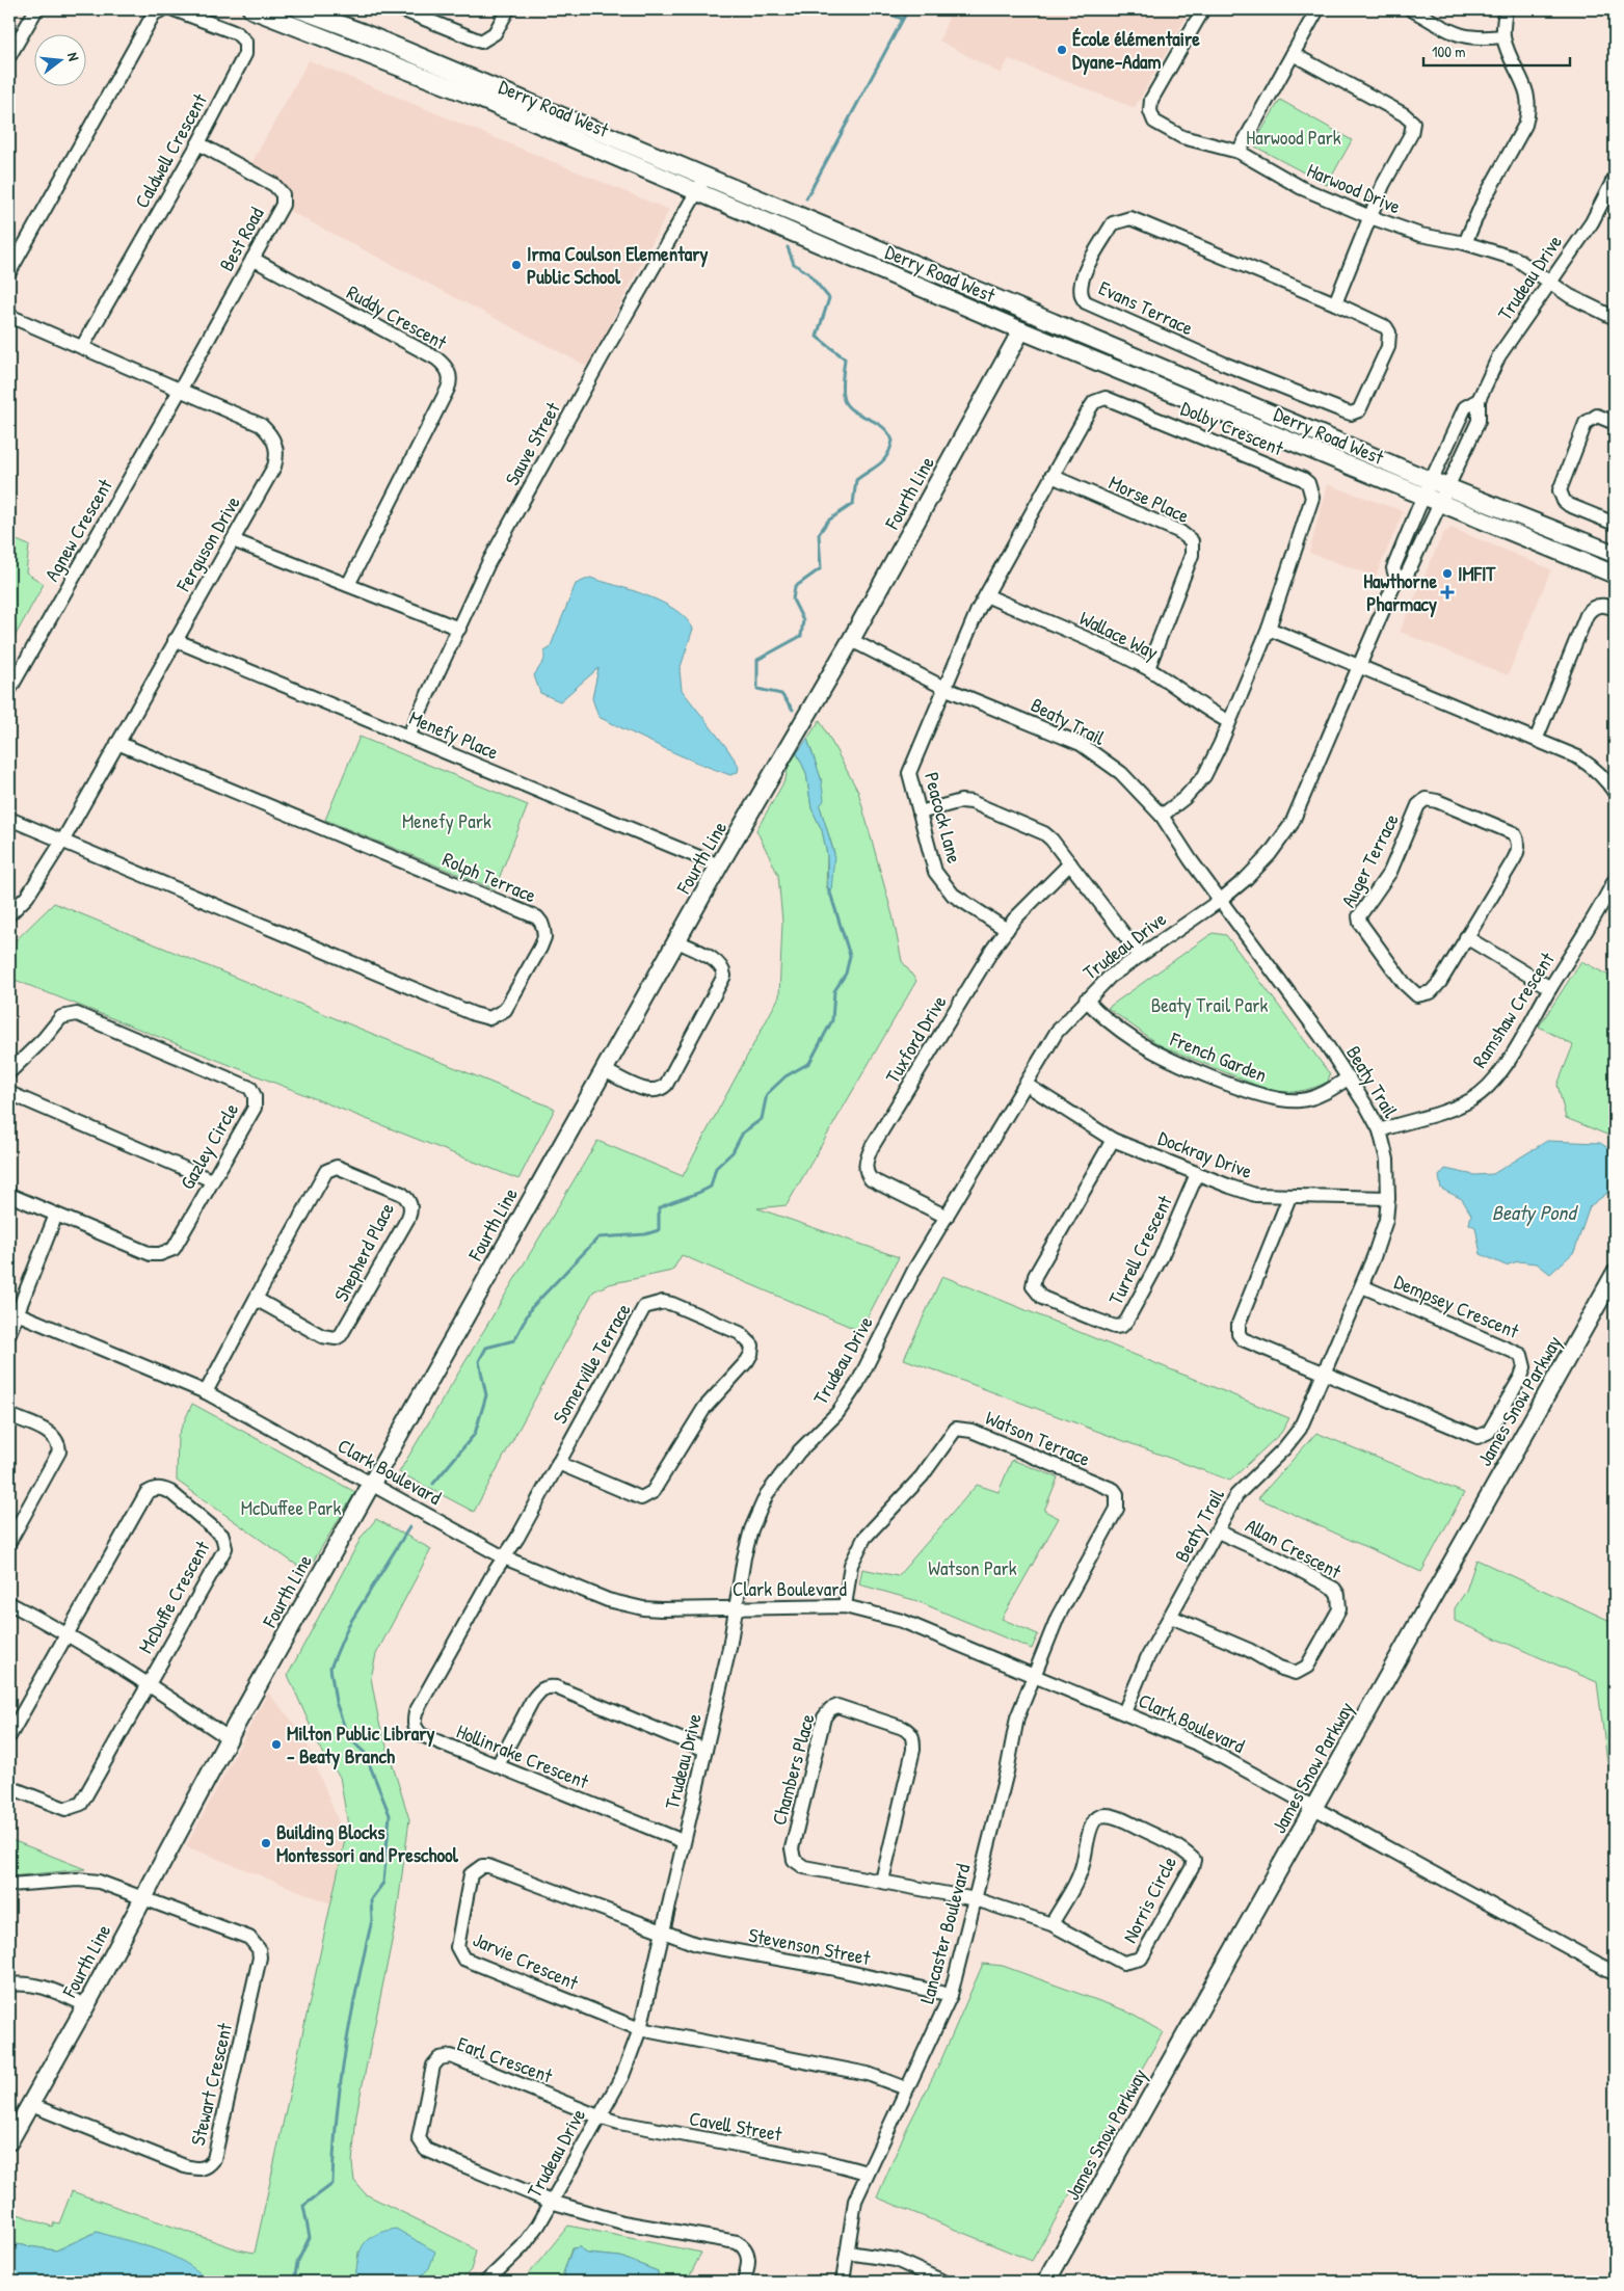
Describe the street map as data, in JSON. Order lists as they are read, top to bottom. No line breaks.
{"streets":{"main road":["Derry Road West","Fourth Line","James Snow Parkway"],"street":["Caldwell Crescent","Harwood Drive","Best Road","Trudeau Drive","Evans Terrace","Ruddy Crescent","Dolby Crescent","Sauve Street","Morse Place","Agnew Crescent","Ferguson Drive","Wallace Way","Beaty Trail","Menefy Place","Peacock Lane","Auger Terrace","Rolph Terrace","Ramshaw Crescent","Tuxford Drive","French Garden","Gazley Circle","Dockray Drive","Turrell Crescent","Shepherd Place","Dempsey Crescent","Somerville Terrace","Watson Terrace","Clark Boulevard","Allan Crescent","McDuffe Crescent","Hollinrake Crescent","Chambers Place","Norris Circle","Lancaster Boulevard","Stevenson Street","Jarvie Crescent","Earl Crescent","Stewart Crescent","Cavell Street"]},"crossings":[["Derry Road West","Trudeau Drive"],["Derry Road West","Sauve Street"],["Derry Road West","Fourth Line"],["Caldwell Crescent","Best Road"],["Caldwell Crescent","Ferguson Drive"],["Harwood Drive","Trudeau Drive"],["Best Road","Ruddy Crescent"],["Best Road","Agnew Crescent"],["Best Road","Ferguson Drive"],["Trudeau Drive","Beaty Trail"],["Trudeau Drive","Tuxford Drive"],["Trudeau Drive","French Garden"],["Trudeau Drive","Dockray Drive"],["Trudeau Drive","Clark Boulevard"],["Trudeau Drive","Hollinrake Crescent"],["Trudeau Drive","Stevenson Street"],["Trudeau Drive","Jarvie Crescent"],["Trudeau Drive","Earl Crescent"],["Trudeau Drive","Cavell Street"],["Dolby Crescent","Morse Place"],["Dolby Crescent","Wallace Way"],["Dolby Crescent","Beaty Trail"],["Dolby Crescent","Peacock Lane"],["Sauve Street","Menefy Place"],["Fourth Line","Beaty Trail"],["Fourth Line","Menefy Place"],["Fourth Line","Clark Boulevard"],["Fourth Line","Stewart Crescent"],["Morse Place","Wallace Way"],["Agnew Crescent","Ferguson Drive"],["Ferguson Drive","Menefy Place"],["Ferguson Drive","Rolph Terrace"],["Beaty Trail","Peacock Lane"],["Beaty Trail","Ramshaw Crescent"],["Beaty Trail","French Garden"],["Beaty Trail","Dockray Drive"],["Beaty Trail","Dempsey Crescent"],["Beaty Trail","Clark Boulevard"],["Beaty Trail","Allan Crescent"],["Peacock Lane","Tuxford Drive"],["Dockray Drive","Turrell Crescent"],["Shepherd Place","Clark Boulevard"],["Somerville Terrace","Clark Boulevard"],["Somerville Terrace","Hollinrake Crescent"],["James Snow Parkway","Clark Boulevard"],["Watson Terrace","Clark Boulevard"],["Watson Terrace","Lancaster Boulevard"],["Clark Boulevard","Hollinrake Crescent"],["Clark Boulevard","Lancaster Boulevard"],["Chambers Place","Norris Circle"],["Chambers Place","Lancaster Boulevard"],["Norris Circle","Lancaster Boulevard"],["Lancaster Boulevard","Stevenson Street"],["Lancaster Boulevard","Cavell Street"],["Stevenson Street","Jarvie Crescent"],["Earl Crescent","Cavell Street"]],"water":["Beaty Pond"],"parks":["Harwood Park","Menefy Park","Beaty Trail Park","McDuffee Park","Watson Park"],"places":{"other":["École élémentaire Dyane-Adam","Irma Coulson Elementary Public School","IMFIT","Milton Public Library - Beaty Branch","Building Blocks Montessori and Preschool"],"health":["Hawthorne Pharmacy"]},"scale_bar":"100 m","north":"right"}
